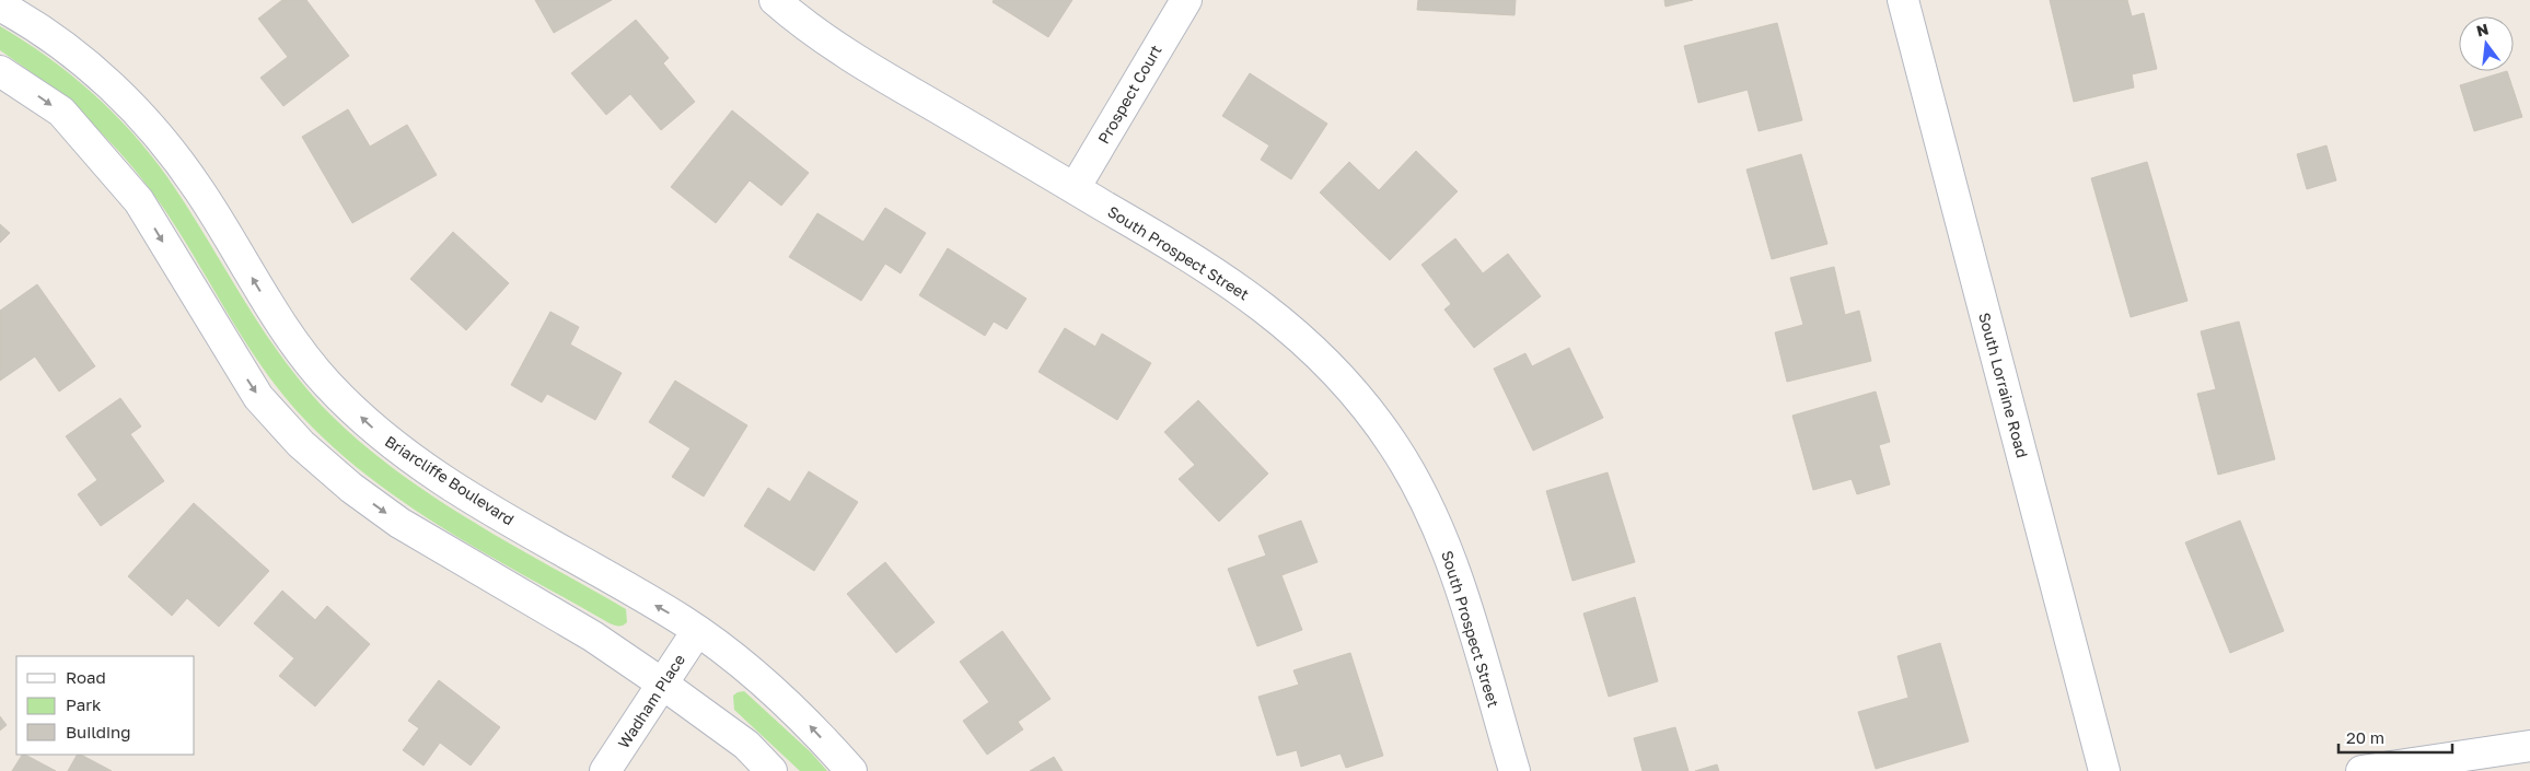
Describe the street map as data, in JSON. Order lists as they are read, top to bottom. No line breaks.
{"streets":{"street":["Prospect Court","South Prospect Street","South Lorraine Road","Briarcliffe Boulevard","Wadham Place"]},"crossings":[["Prospect Court","South Prospect Street"],["Briarcliffe Boulevard","Wadham Place"]],"legend":["Road","Park","Building"],"scale_bar":"20 m","north":"top"}
